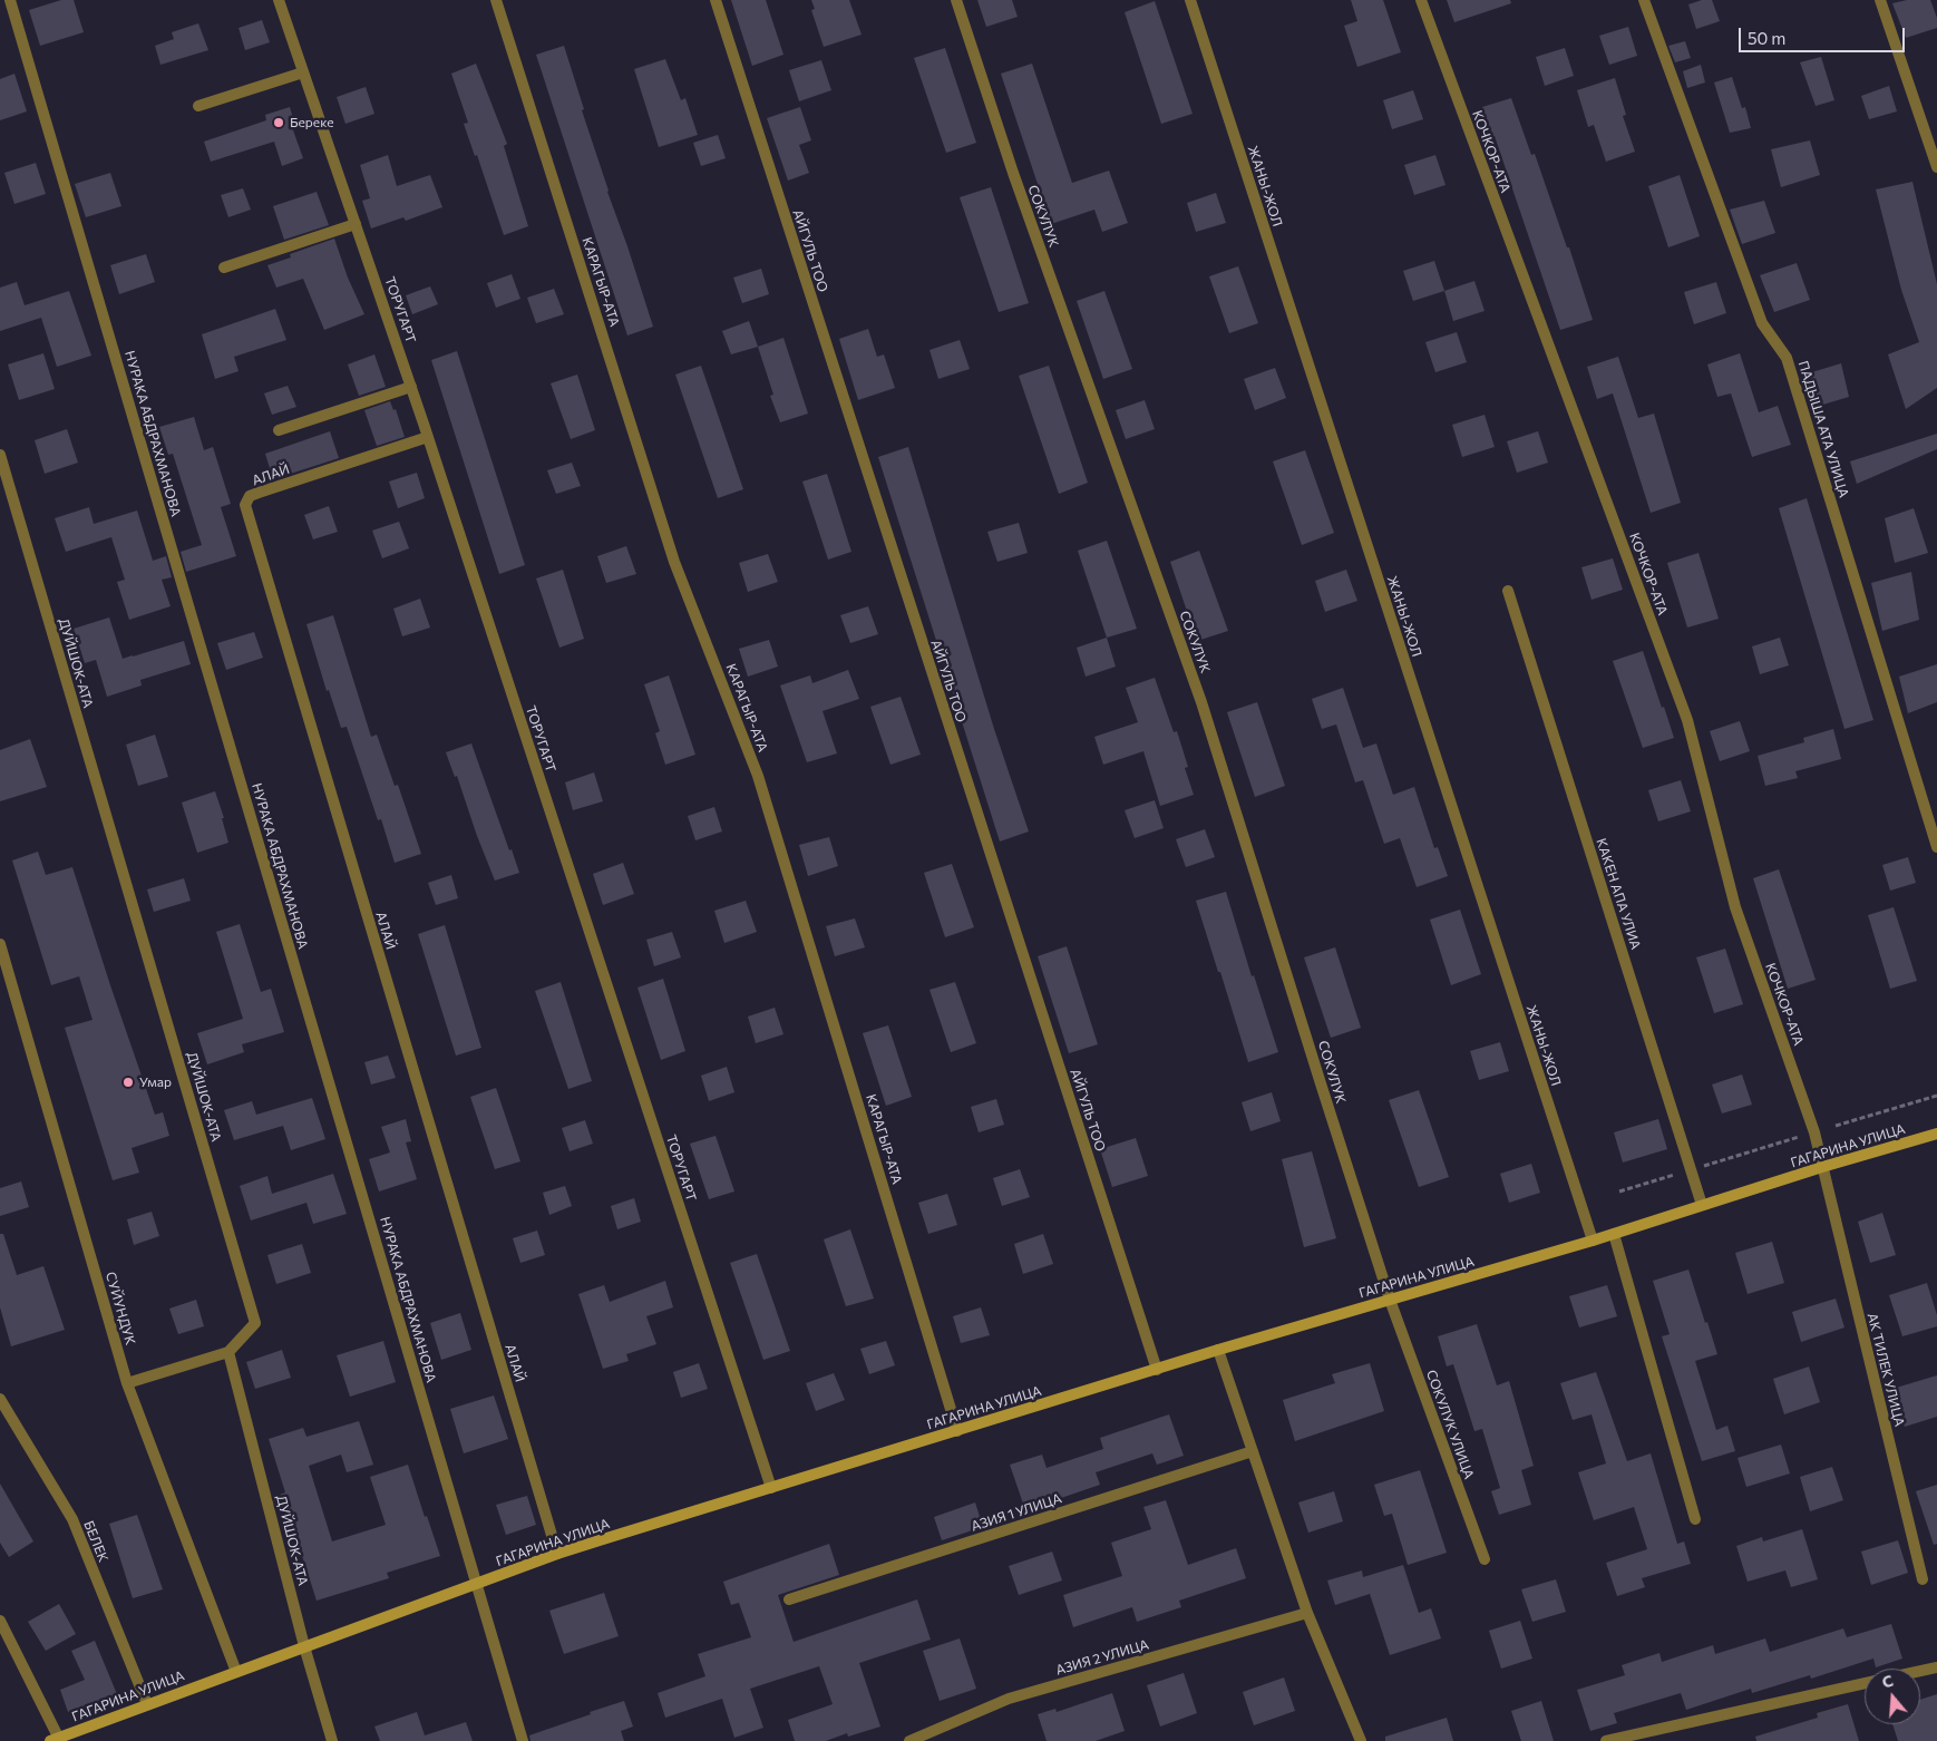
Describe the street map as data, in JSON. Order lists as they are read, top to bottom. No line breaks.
{"streets":{"main road":["ГАГАРИНА УЛИЦА"],"street":["КОЧКОР-АТА","ЖАНЫ-ЖОЛ","СОКУЛУК","АЙГУЛЬ ТОО","КАРАГЫР-АТА","ТОРУГАРТ","ПАДЫША АТА УЛИЦА","НУРАКА АБДРАХМАНОВА","АЛАЙ","ДУЙШОК-АТА","КАКЕН АПА УЛИА","СУЙУНДУК","АК ТИЛЕК УЛИЦА","СОКУЛУК УЛИЦА","АЗИЯ 1 УЛИЦА","БЕЛЕК","АЗИЯ 2 УЛИЦА"]},"crossings":[["КОЧКОР-АТА","ГАГАРИНА УЛИЦА"],["КОЧКОР-АТА","АК ТИЛЕК УЛИЦА"],["ЖАНЫ-ЖОЛ","ГАГАРИНА УЛИЦА"],["СОКУЛУК","ГАГАРИНА УЛИЦА"],["СОКУЛУК","СОКУЛУК УЛИЦА"],["АЙГУЛЬ ТОО","ГАГАРИНА УЛИЦА"],["КАРАГЫР-АТА","ГАГАРИНА УЛИЦА"],["ТОРУГАРТ","АЛАЙ"],["ТОРУГАРТ","ГАГАРИНА УЛИЦА"],["НУРАКА АБДРАХМАНОВА","ГАГАРИНА УЛИЦА"],["АЛАЙ","ГАГАРИНА УЛИЦА"],["ДУЙШОК-АТА","ГАГАРИНА УЛИЦА"],["КАКЕН АПА УЛИА","ГАГАРИНА УЛИЦА"],["ГАГАРИНА УЛИЦА","СУЙУНДУК"],["ГАГАРИНА УЛИЦА","АК ТИЛЕК УЛИЦА"],["ГАГАРИНА УЛИЦА","СОКУЛУК УЛИЦА"],["ГАГАРИНА УЛИЦА","БЕЛЕК"]],"places":["Береке","Умар"],"scale_bar":"50 m","north":"top"}
